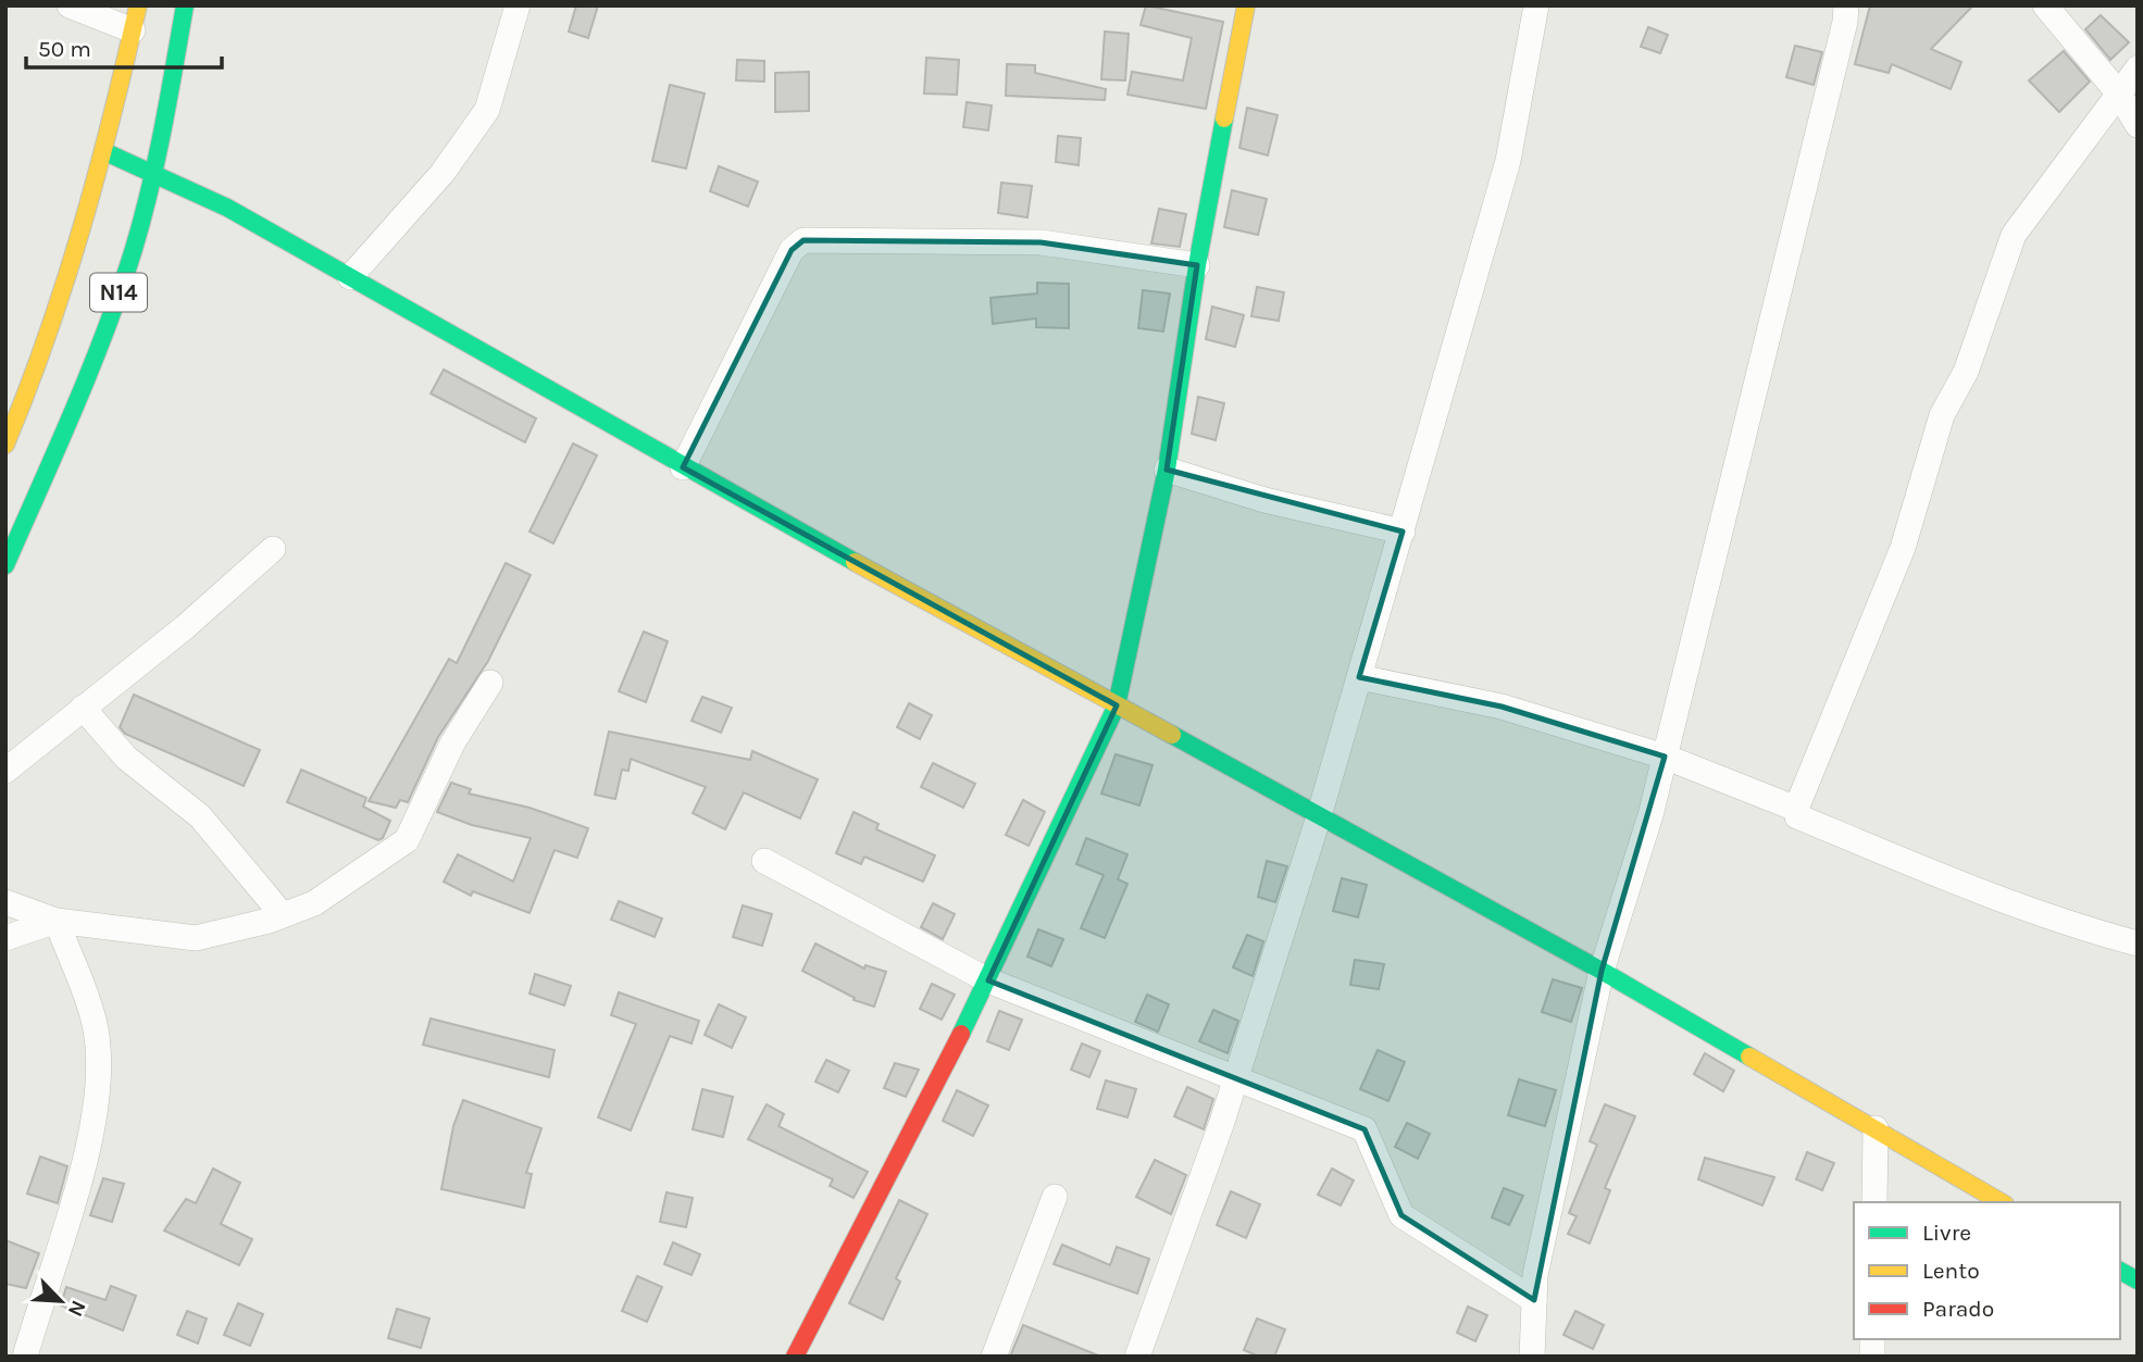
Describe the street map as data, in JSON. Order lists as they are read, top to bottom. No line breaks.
{"streets":{"street":["N14"]},"legend":["Livre","Lento","Parado"],"scale_bar":"50 m","north":"bottom right"}
